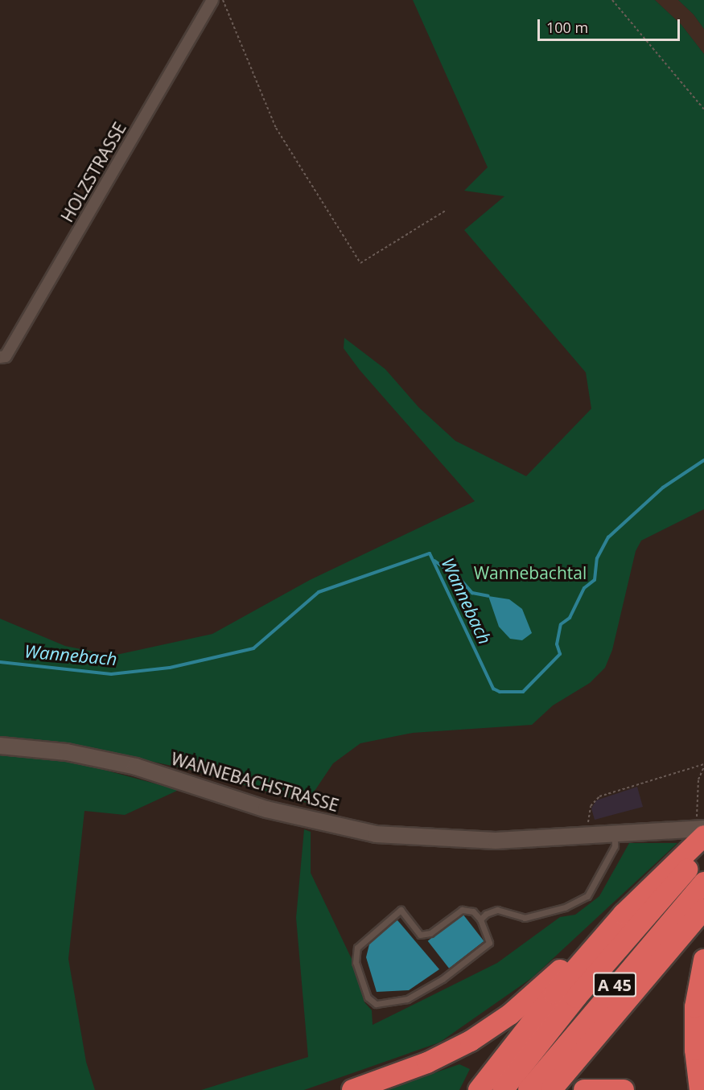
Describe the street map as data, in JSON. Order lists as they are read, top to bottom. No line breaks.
{"streets":{"highway":["A 45"],"main road":["WANNEBACHSTRASSE"],"street":["HOLZSTRASSE"]},"crossings":[["WANNEBACHSTRASSE","A 45"]],"water":["Wannebach"],"parks":["Wannebachtal"],"scale_bar":"100 m"}
